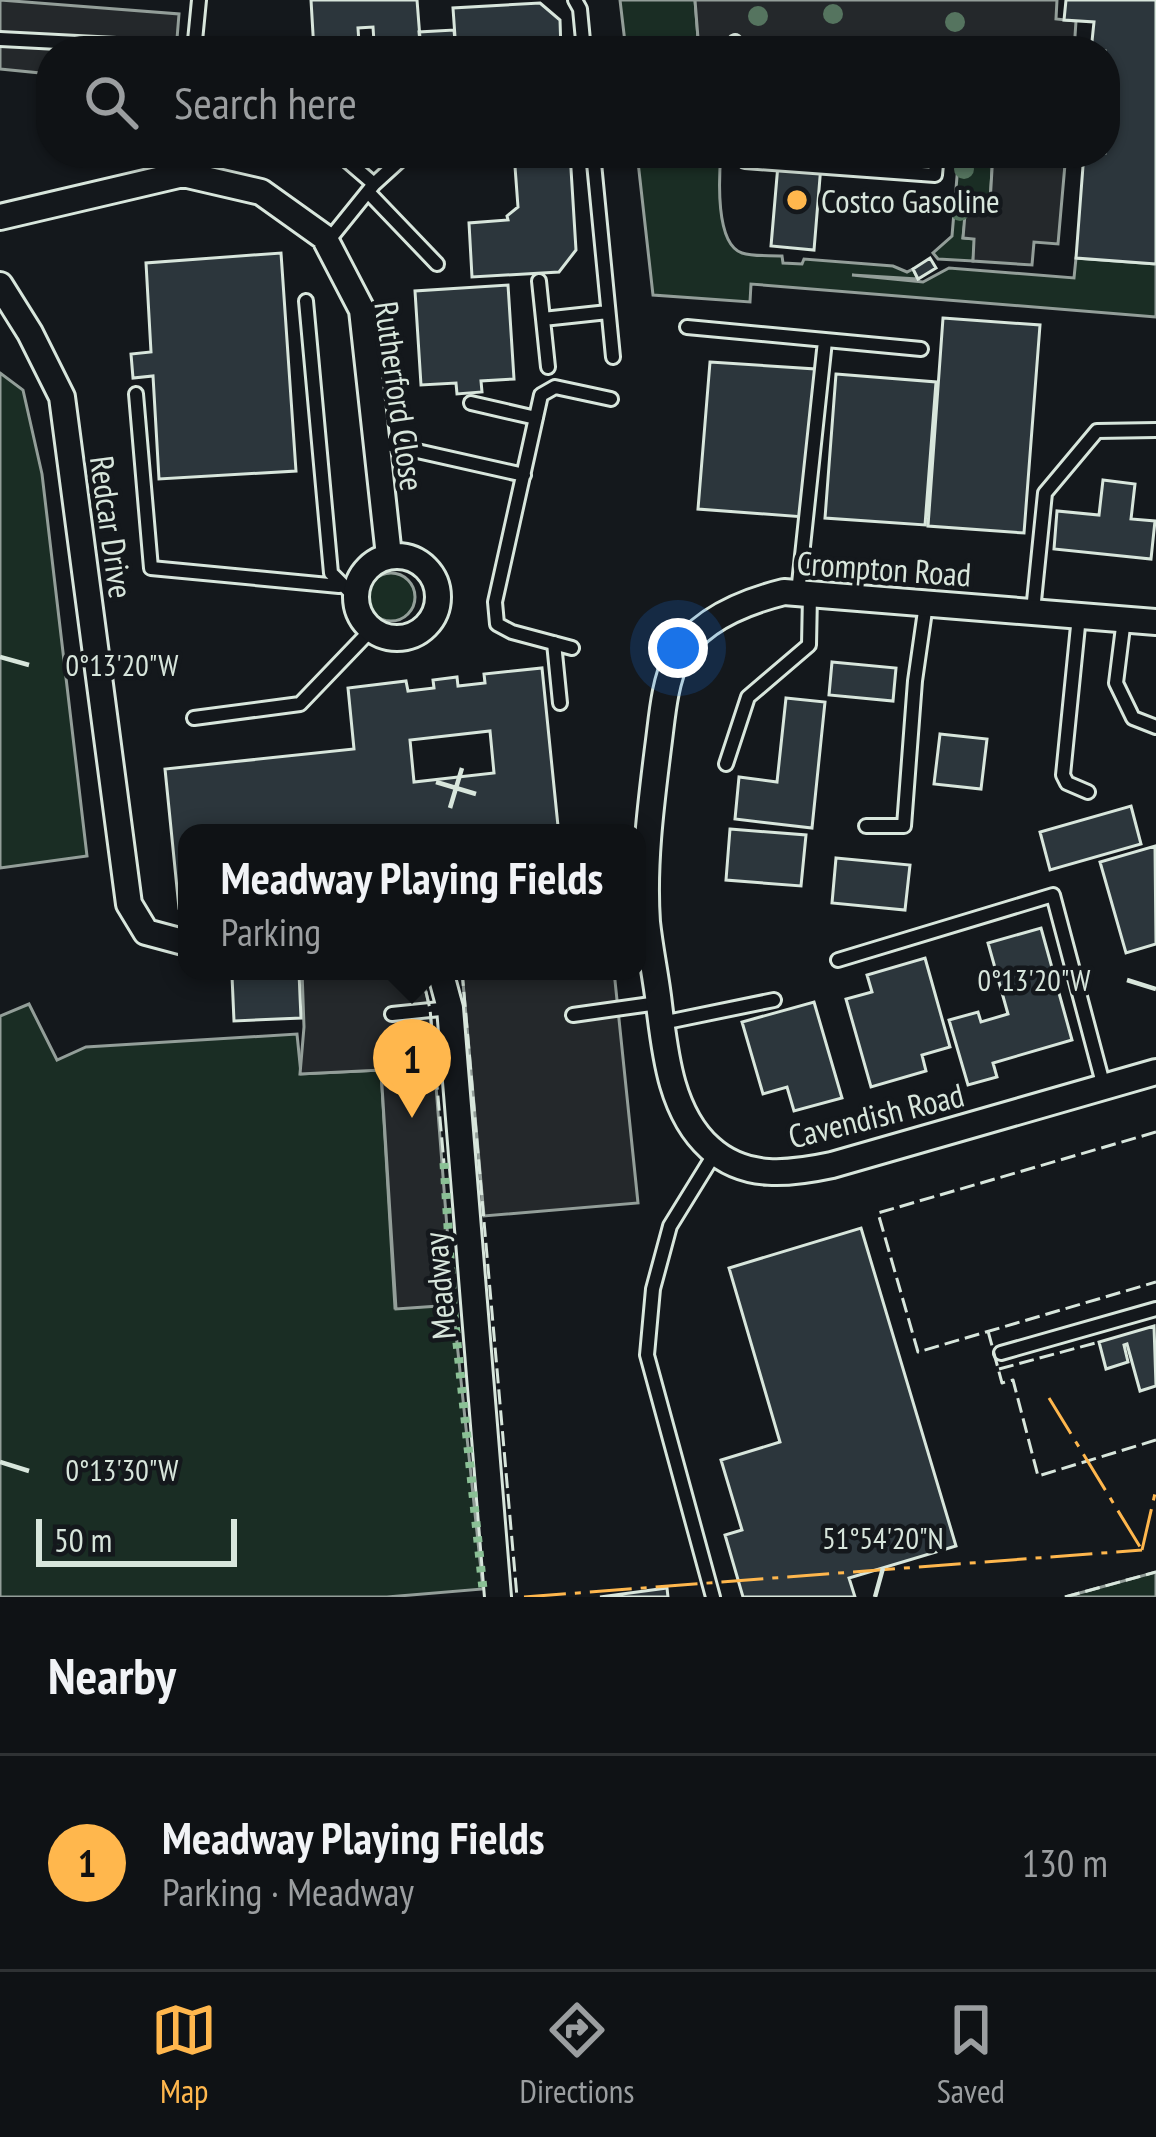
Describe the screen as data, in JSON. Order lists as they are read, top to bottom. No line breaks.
{"streets":{"street":["Rutherford Close","Redcar Drive","Crompton Road","Cavendish Road","Meadway"]},"places":["Costco Gasoline"],"scale_bar":"50 m","page":{"search":"Search here","popup":["Meadway Playing Fields","Parking"],"pins":"1","scale":"50 m","heading":"Nearby","list":[{"mark":"1","name":"Meadway Playing Fields","note":"Parking · Meadway","value":"130 m"}],"nav":["Map","Directions","Saved"]},"coordinates":["0°13'20\"W","0°13'30\"W","51°54'20\"N"]}
